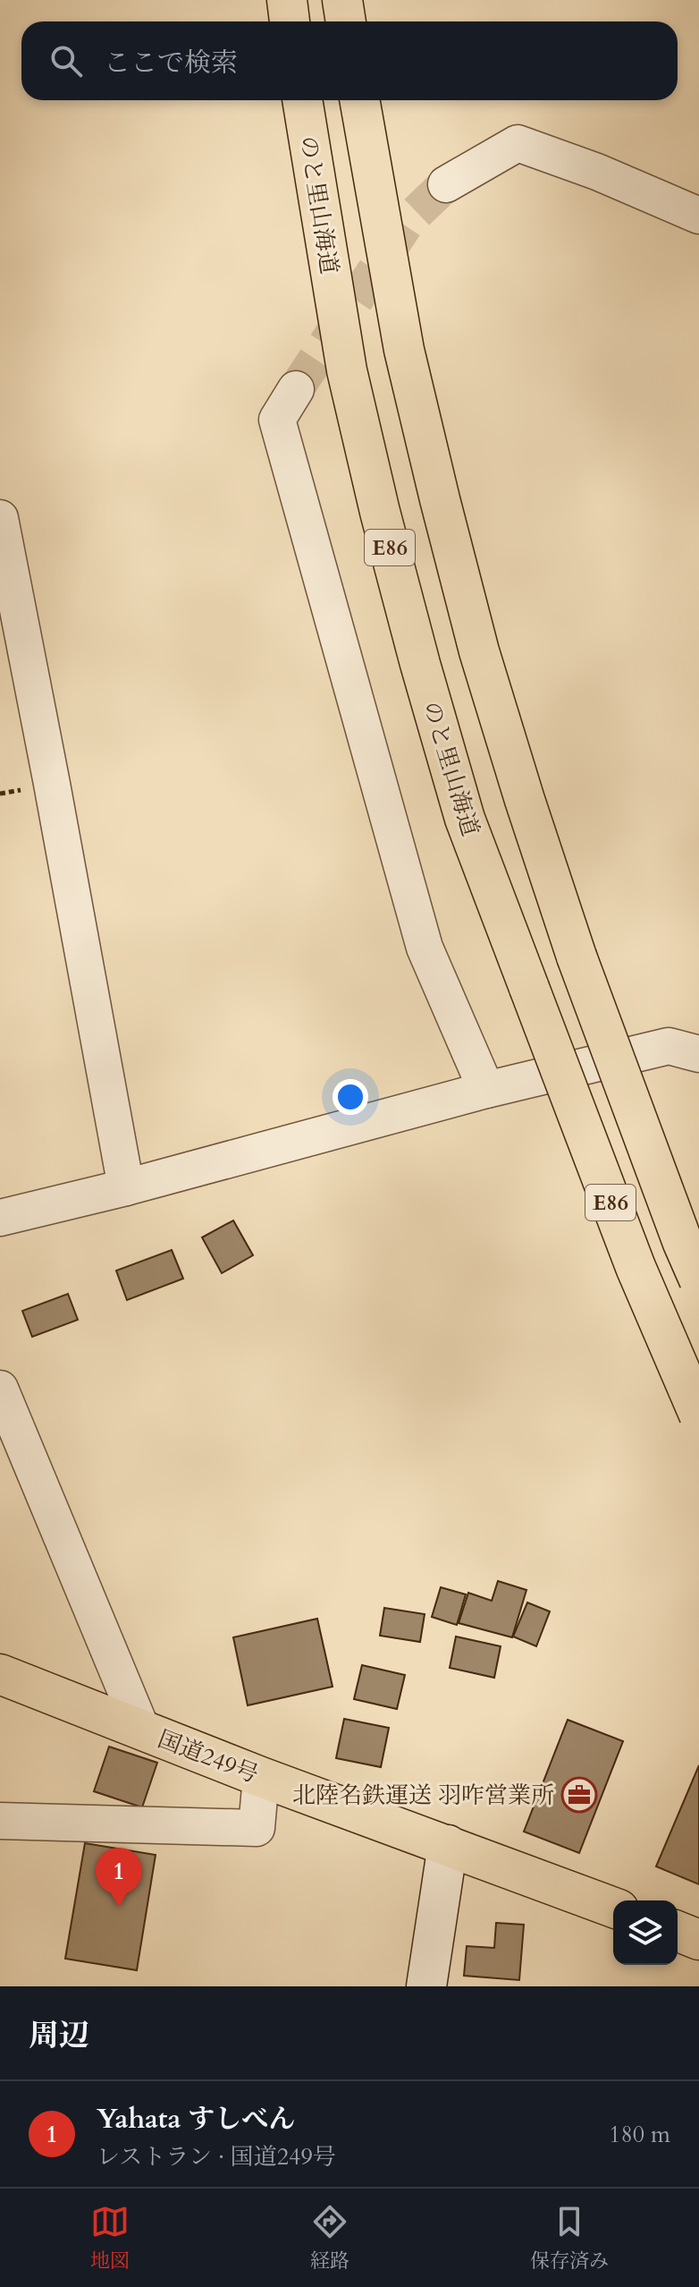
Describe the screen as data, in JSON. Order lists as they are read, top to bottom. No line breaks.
{"streets":{"highway":["のと里山海道","E86","国道249号"]},"places":{"office":["北陸名鉄運送 羽咋営業所"]},"page":{"search":"ここで検索","pins":"1","heading":"周辺","list":[{"mark":"1","name":"Yahata すしべん","note":"レストラン · 国道249号","value":"180 m"}],"nav":["地図","経路","保存済み"]}}
